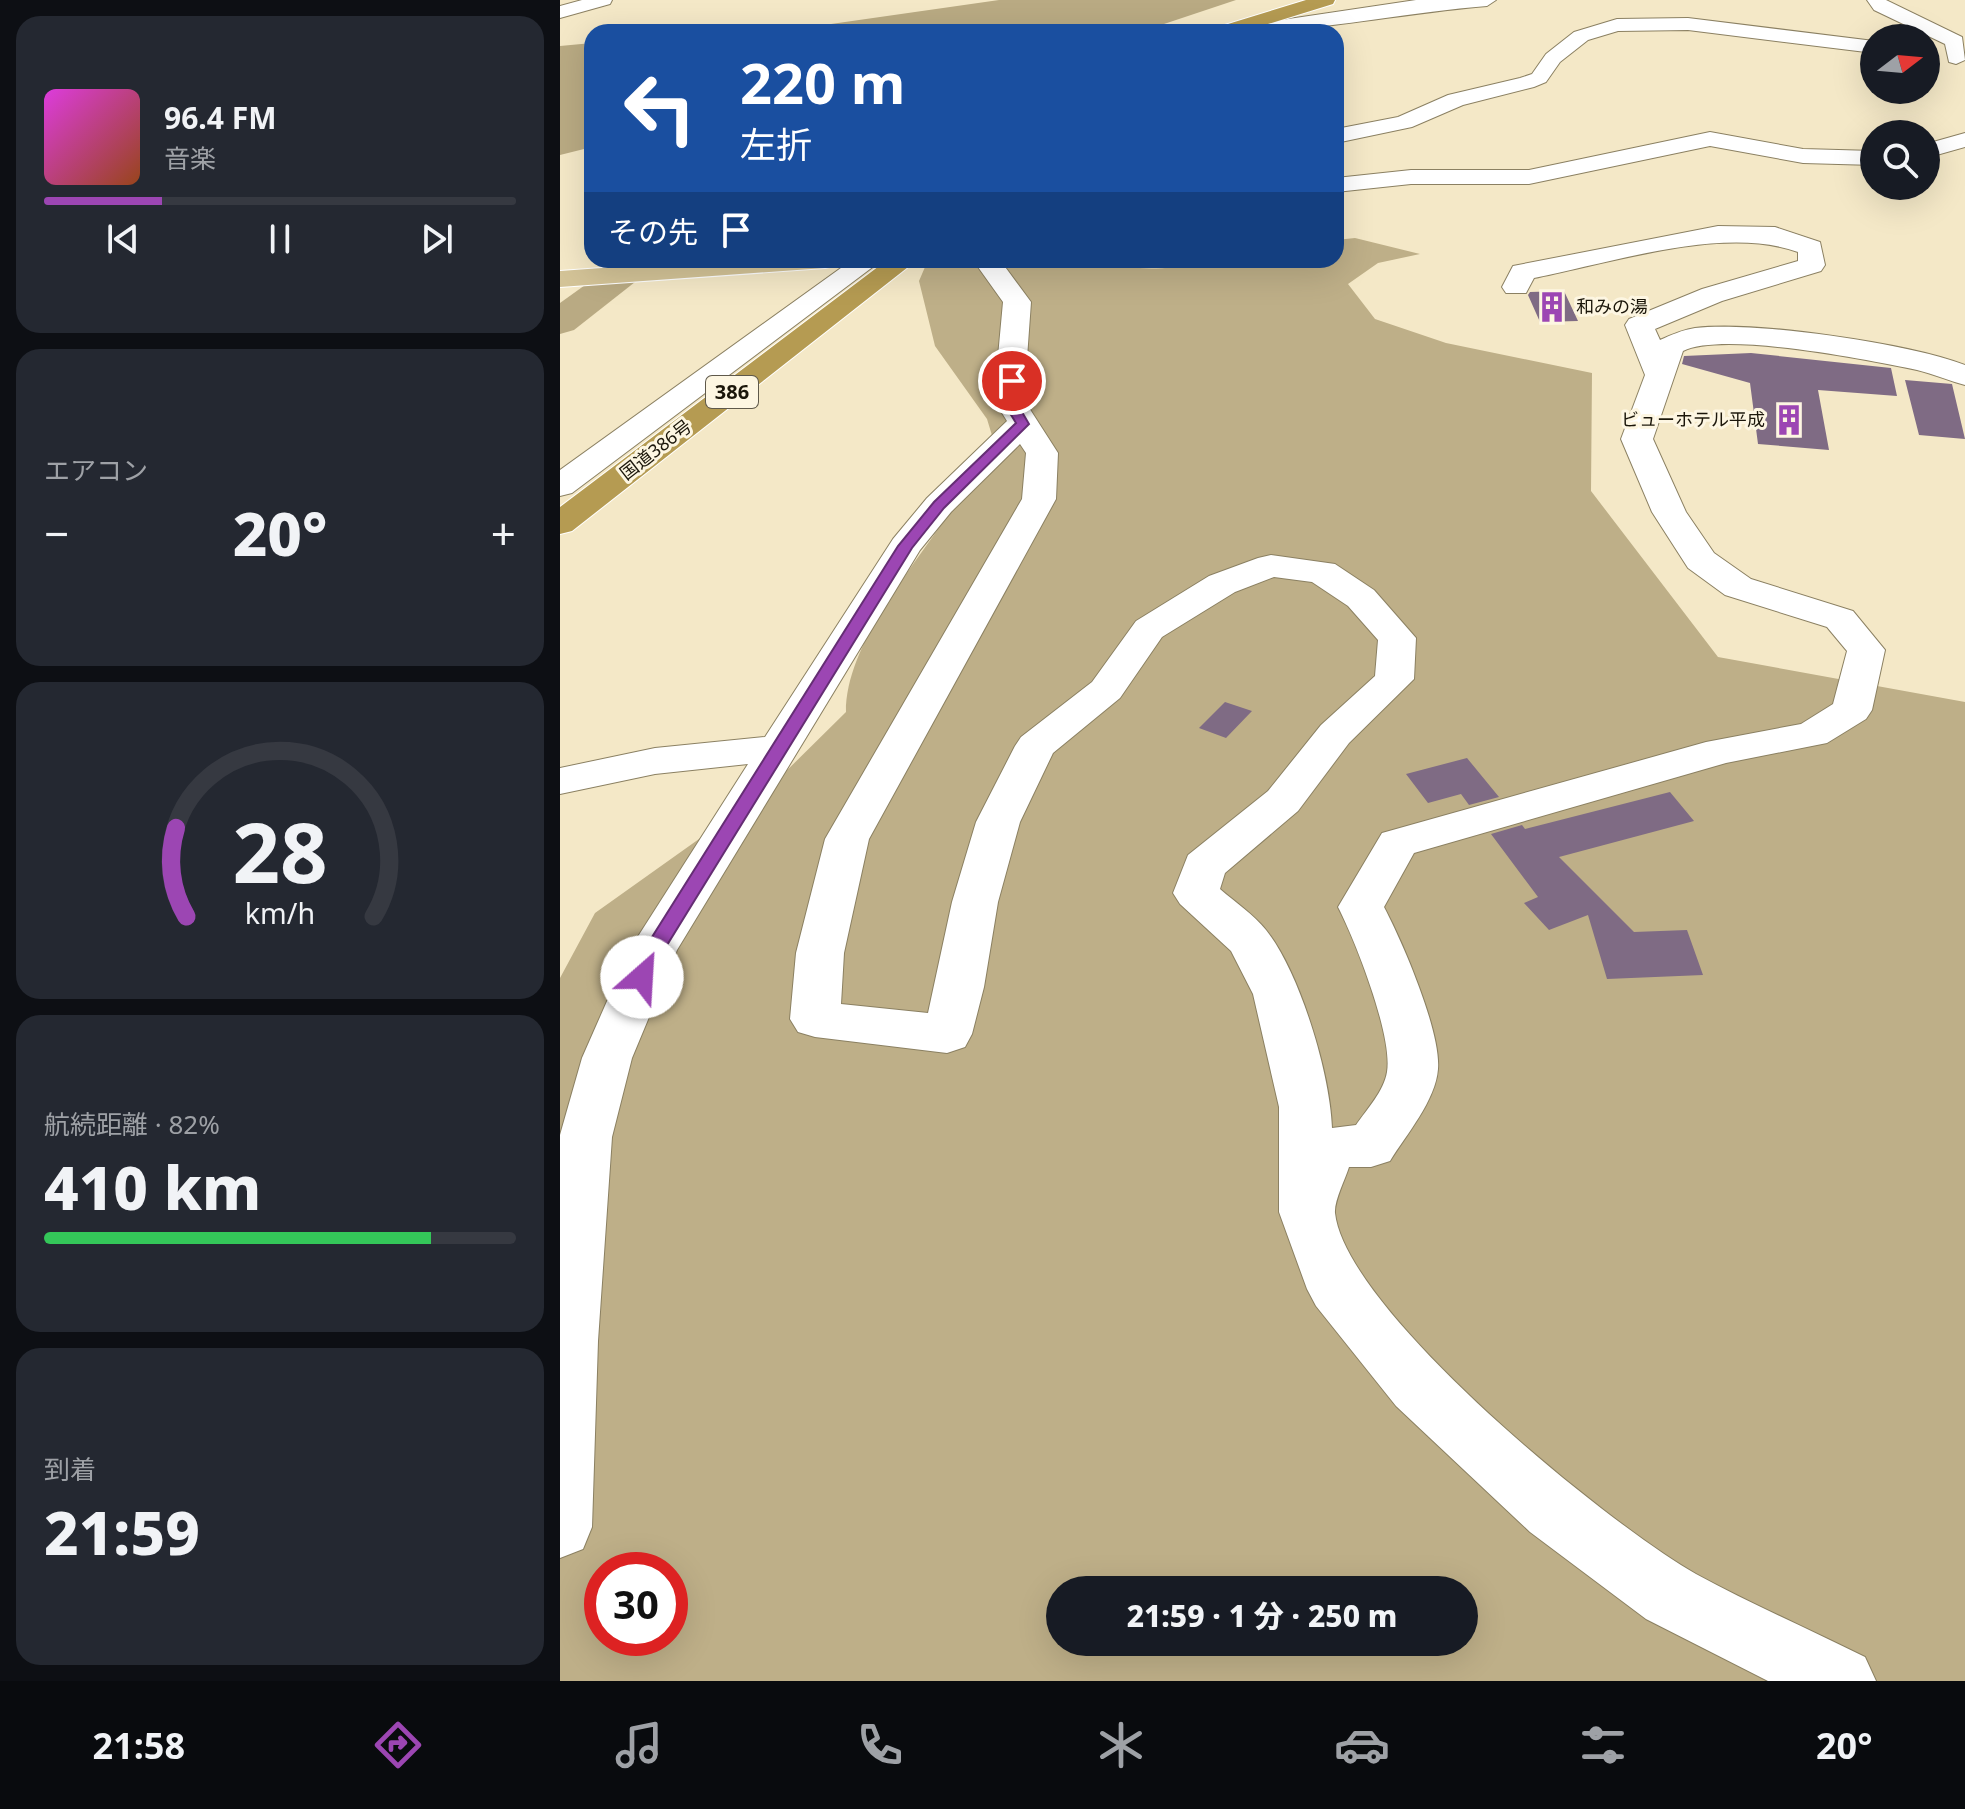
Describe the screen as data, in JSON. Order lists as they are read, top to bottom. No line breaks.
{"streets":{"highway":["386","国道386号"]},"places":{"building":["和みの湯","ビューホテル平成"]},"north":"right","page":{"turn":["220 m","左折"],"song":["96.4 FM","音楽"],"then":"その先","tile":["エアコン",["航続距離 · 82%","410 km"],["到着","21:59"]],"heat":["−","20°","+"],"limit":"30","trip":"21:59 · 1 分 · 250 m","tabs":["21:58","20°"],"gauge":["28","km/h"]}}
